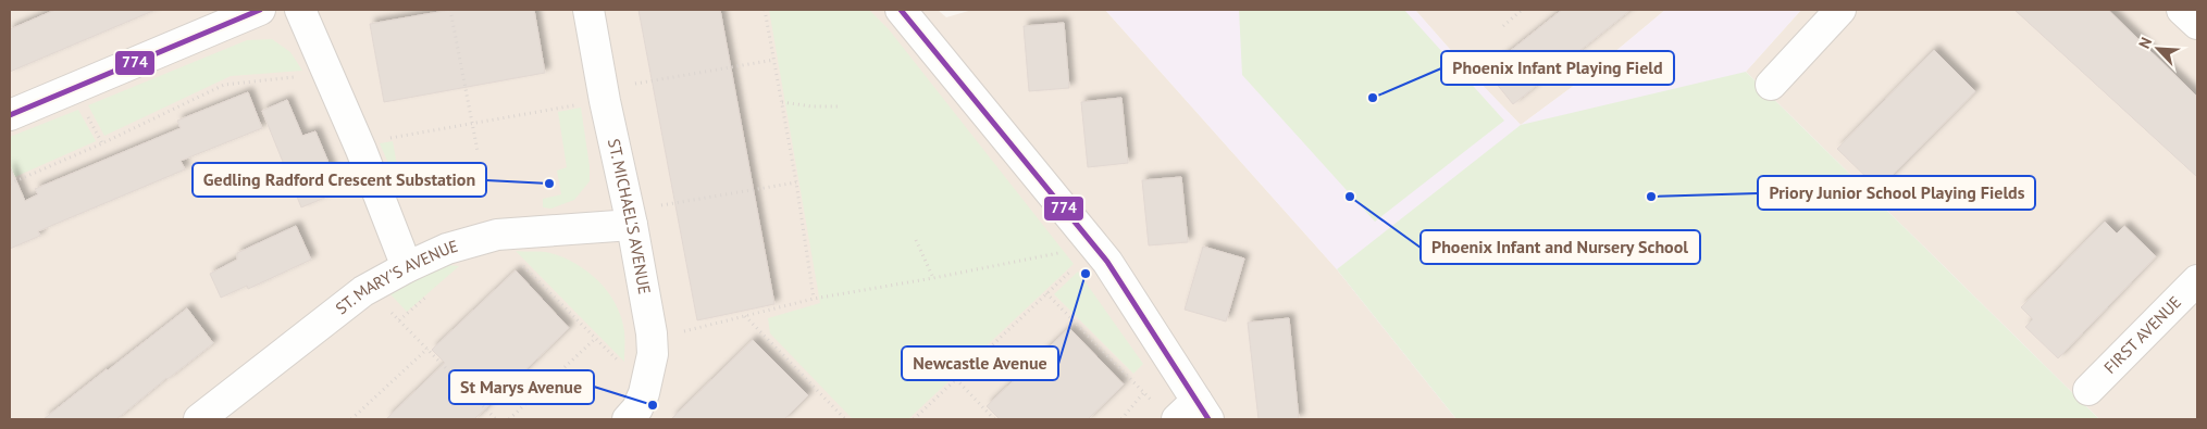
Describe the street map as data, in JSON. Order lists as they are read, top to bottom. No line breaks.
{"streets":{"street":["ST. MICHAEL'S AVENUE","ST. MARY'S AVENUE","FIRST AVENUE"]},"crossings":[["ST. MICHAEL'S AVENUE","ST. MARY'S AVENUE"]],"places":["Phoenix Infant Playing Field","Gedling Radford Crescent Substation","Phoenix Infant and Nursery School","Priory Junior School Playing Fields","Newcastle Avenue","St Marys Avenue"],"lines":["transit line 774"],"north":"top left"}
